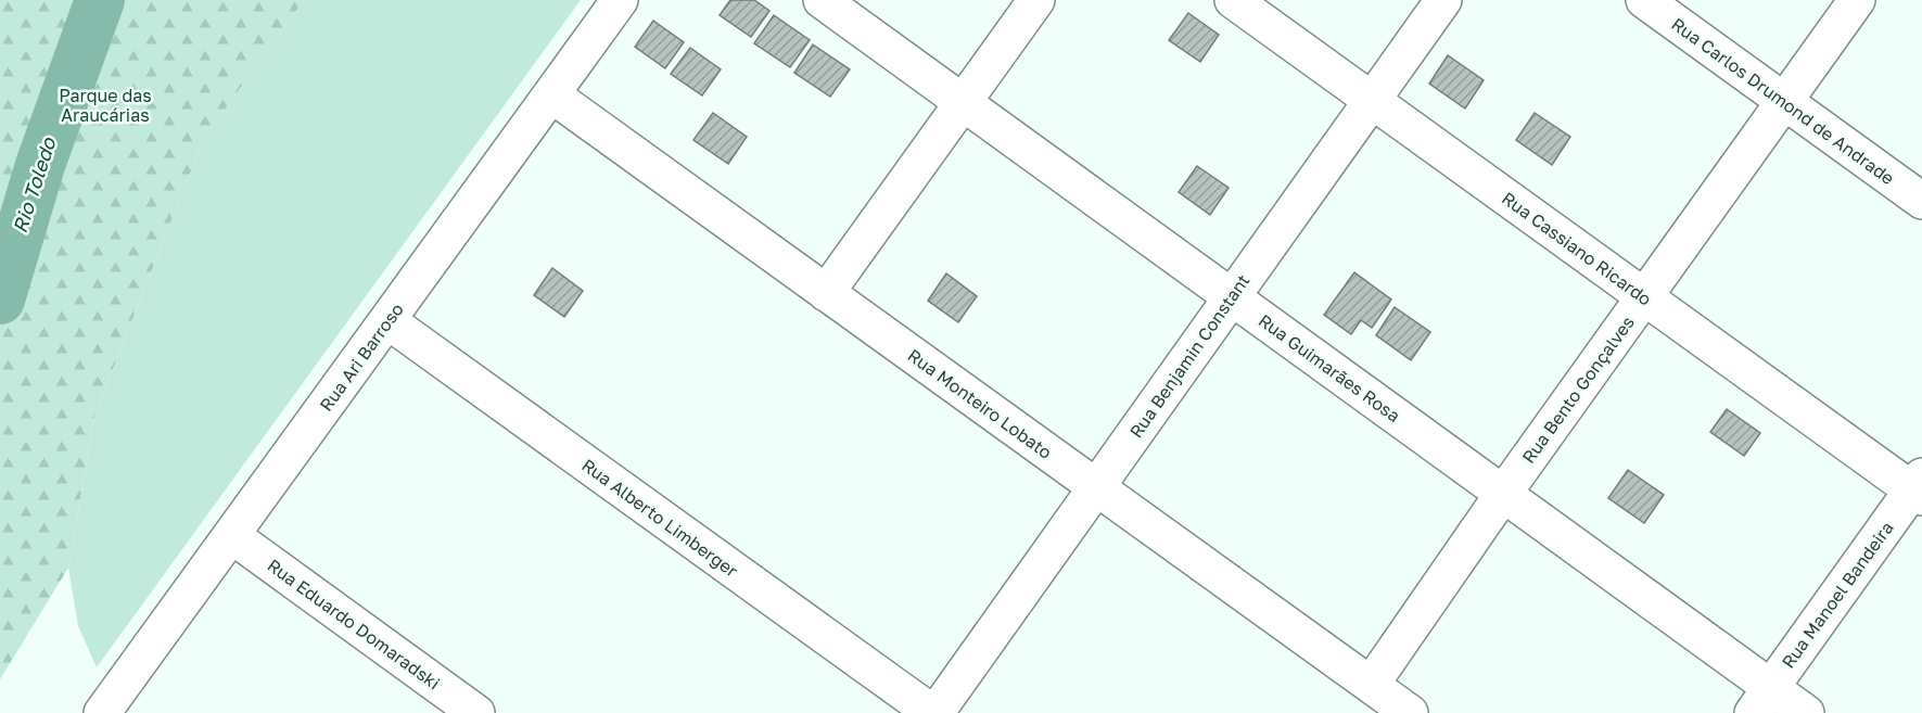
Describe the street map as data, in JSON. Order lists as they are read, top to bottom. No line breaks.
{"streets":{"street":["Rua Carlos Drumond de Andrade","Rua Cassiano Ricardo","Rua Benjamin Constant","Rua Ari Barroso","Rua Guimarães Rosa","Rua Bento Gonçalves","Rua Monteiro Lobato","Rua Alberto Limberger","Rua Manoel Bandeira","Rua Eduardo Domaradski"]},"crossings":[["Rua Carlos Drumond de Andrade","Rua Bento Gonçalves"],["Rua Cassiano Ricardo","Rua Benjamin Constant"],["Rua Cassiano Ricardo","Rua Bento Gonçalves"],["Rua Cassiano Ricardo","Rua Manoel Bandeira"],["Rua Benjamin Constant","Rua Guimarães Rosa"],["Rua Benjamin Constant","Rua Monteiro Lobato"],["Rua Benjamin Constant","Rua Alberto Limberger"],["Rua Ari Barroso","Rua Monteiro Lobato"],["Rua Ari Barroso","Rua Alberto Limberger"],["Rua Ari Barroso","Rua Eduardo Domaradski"],["Rua Guimarães Rosa","Rua Bento Gonçalves"],["Rua Guimarães Rosa","Rua Manoel Bandeira"],["Rua Bento Gonçalves","Rua Monteiro Lobato"]],"water":["Rio Toledo"],"parks":["Parque das Araucárias"]}
